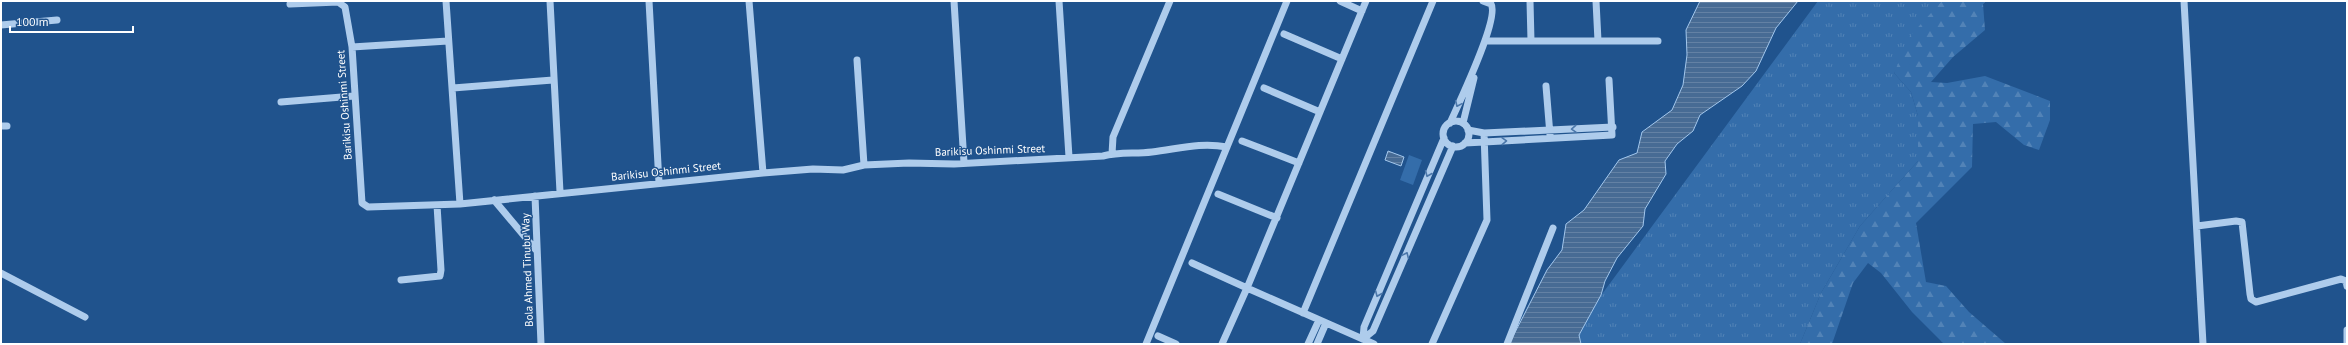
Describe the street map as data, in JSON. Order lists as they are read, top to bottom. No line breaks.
{"streets":{"street":["Barikisu Oshinmi Street","Bola Ahmed Tinubu Way"]},"crossings":[["Barikisu Oshinmi Street","Bola Ahmed Tinubu Way"]],"scale_bar":"100 m"}
